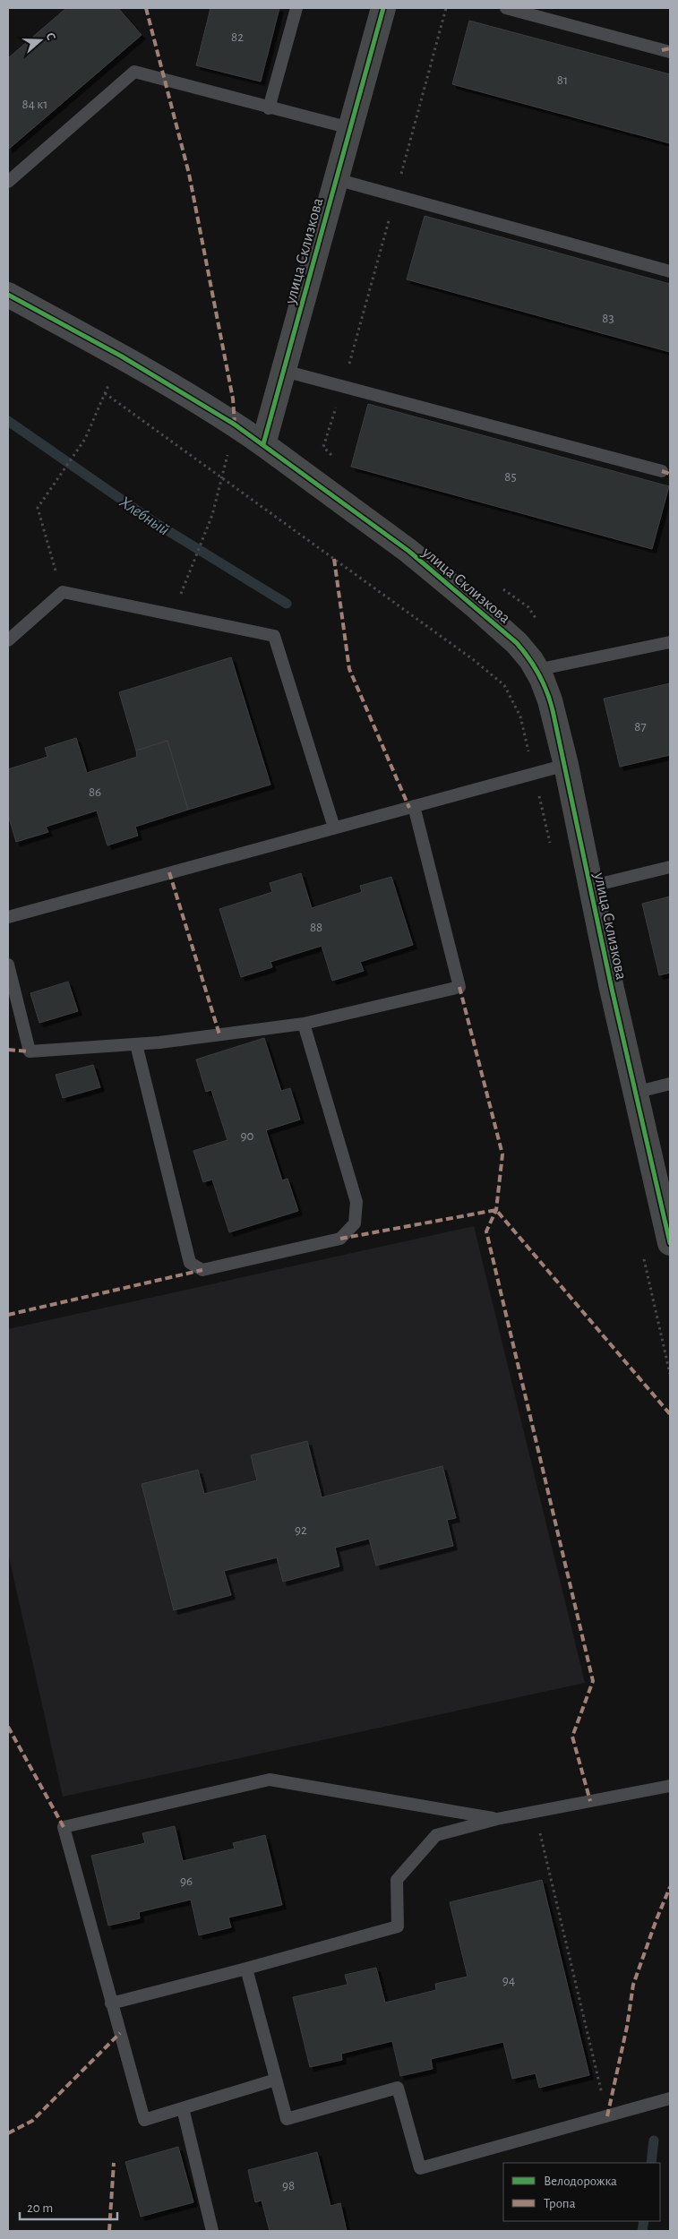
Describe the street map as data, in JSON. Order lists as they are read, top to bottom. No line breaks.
{"streets":{"street":["улица Склизкова"]},"water":["Хлебный"],"house_numbers":["82","81","84 к1","83","85","87","86","88","90","92","96","94","98"],"legend":["Велодорожка","Тропа"],"scale_bar":"20 m","north":"right"}
